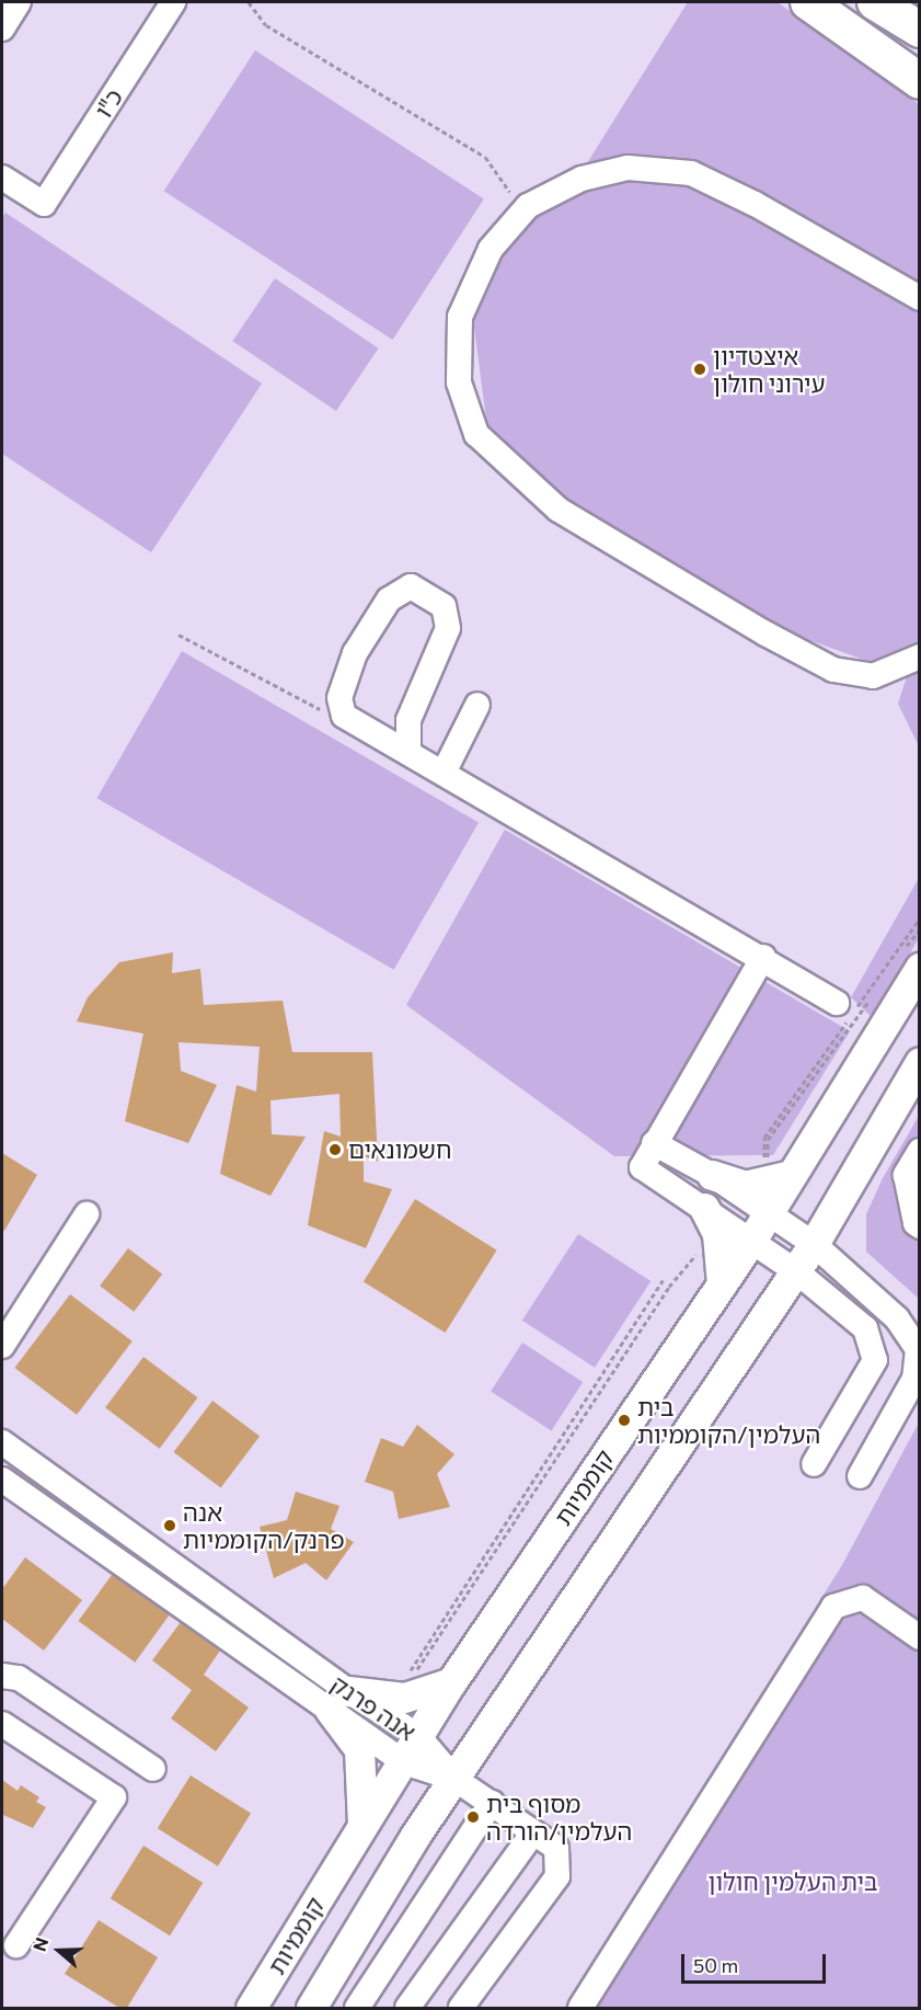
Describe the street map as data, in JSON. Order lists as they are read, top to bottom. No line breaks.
{"streets":{"main road":["קוממיות"],"street":["כ\"ו","אנה פרנק"]},"crossings":[["קוממיות","אנה פרנק"]],"parks":["בית העלמין חולון"],"places":["איצטדיון עירוני חולון","חשמונאים","בית העלמין/הקוממיות","אנה פרנק/הקוממיות","מסוף בית העלמין/הורדה"],"scale_bar":"50 m","north":"left"}
